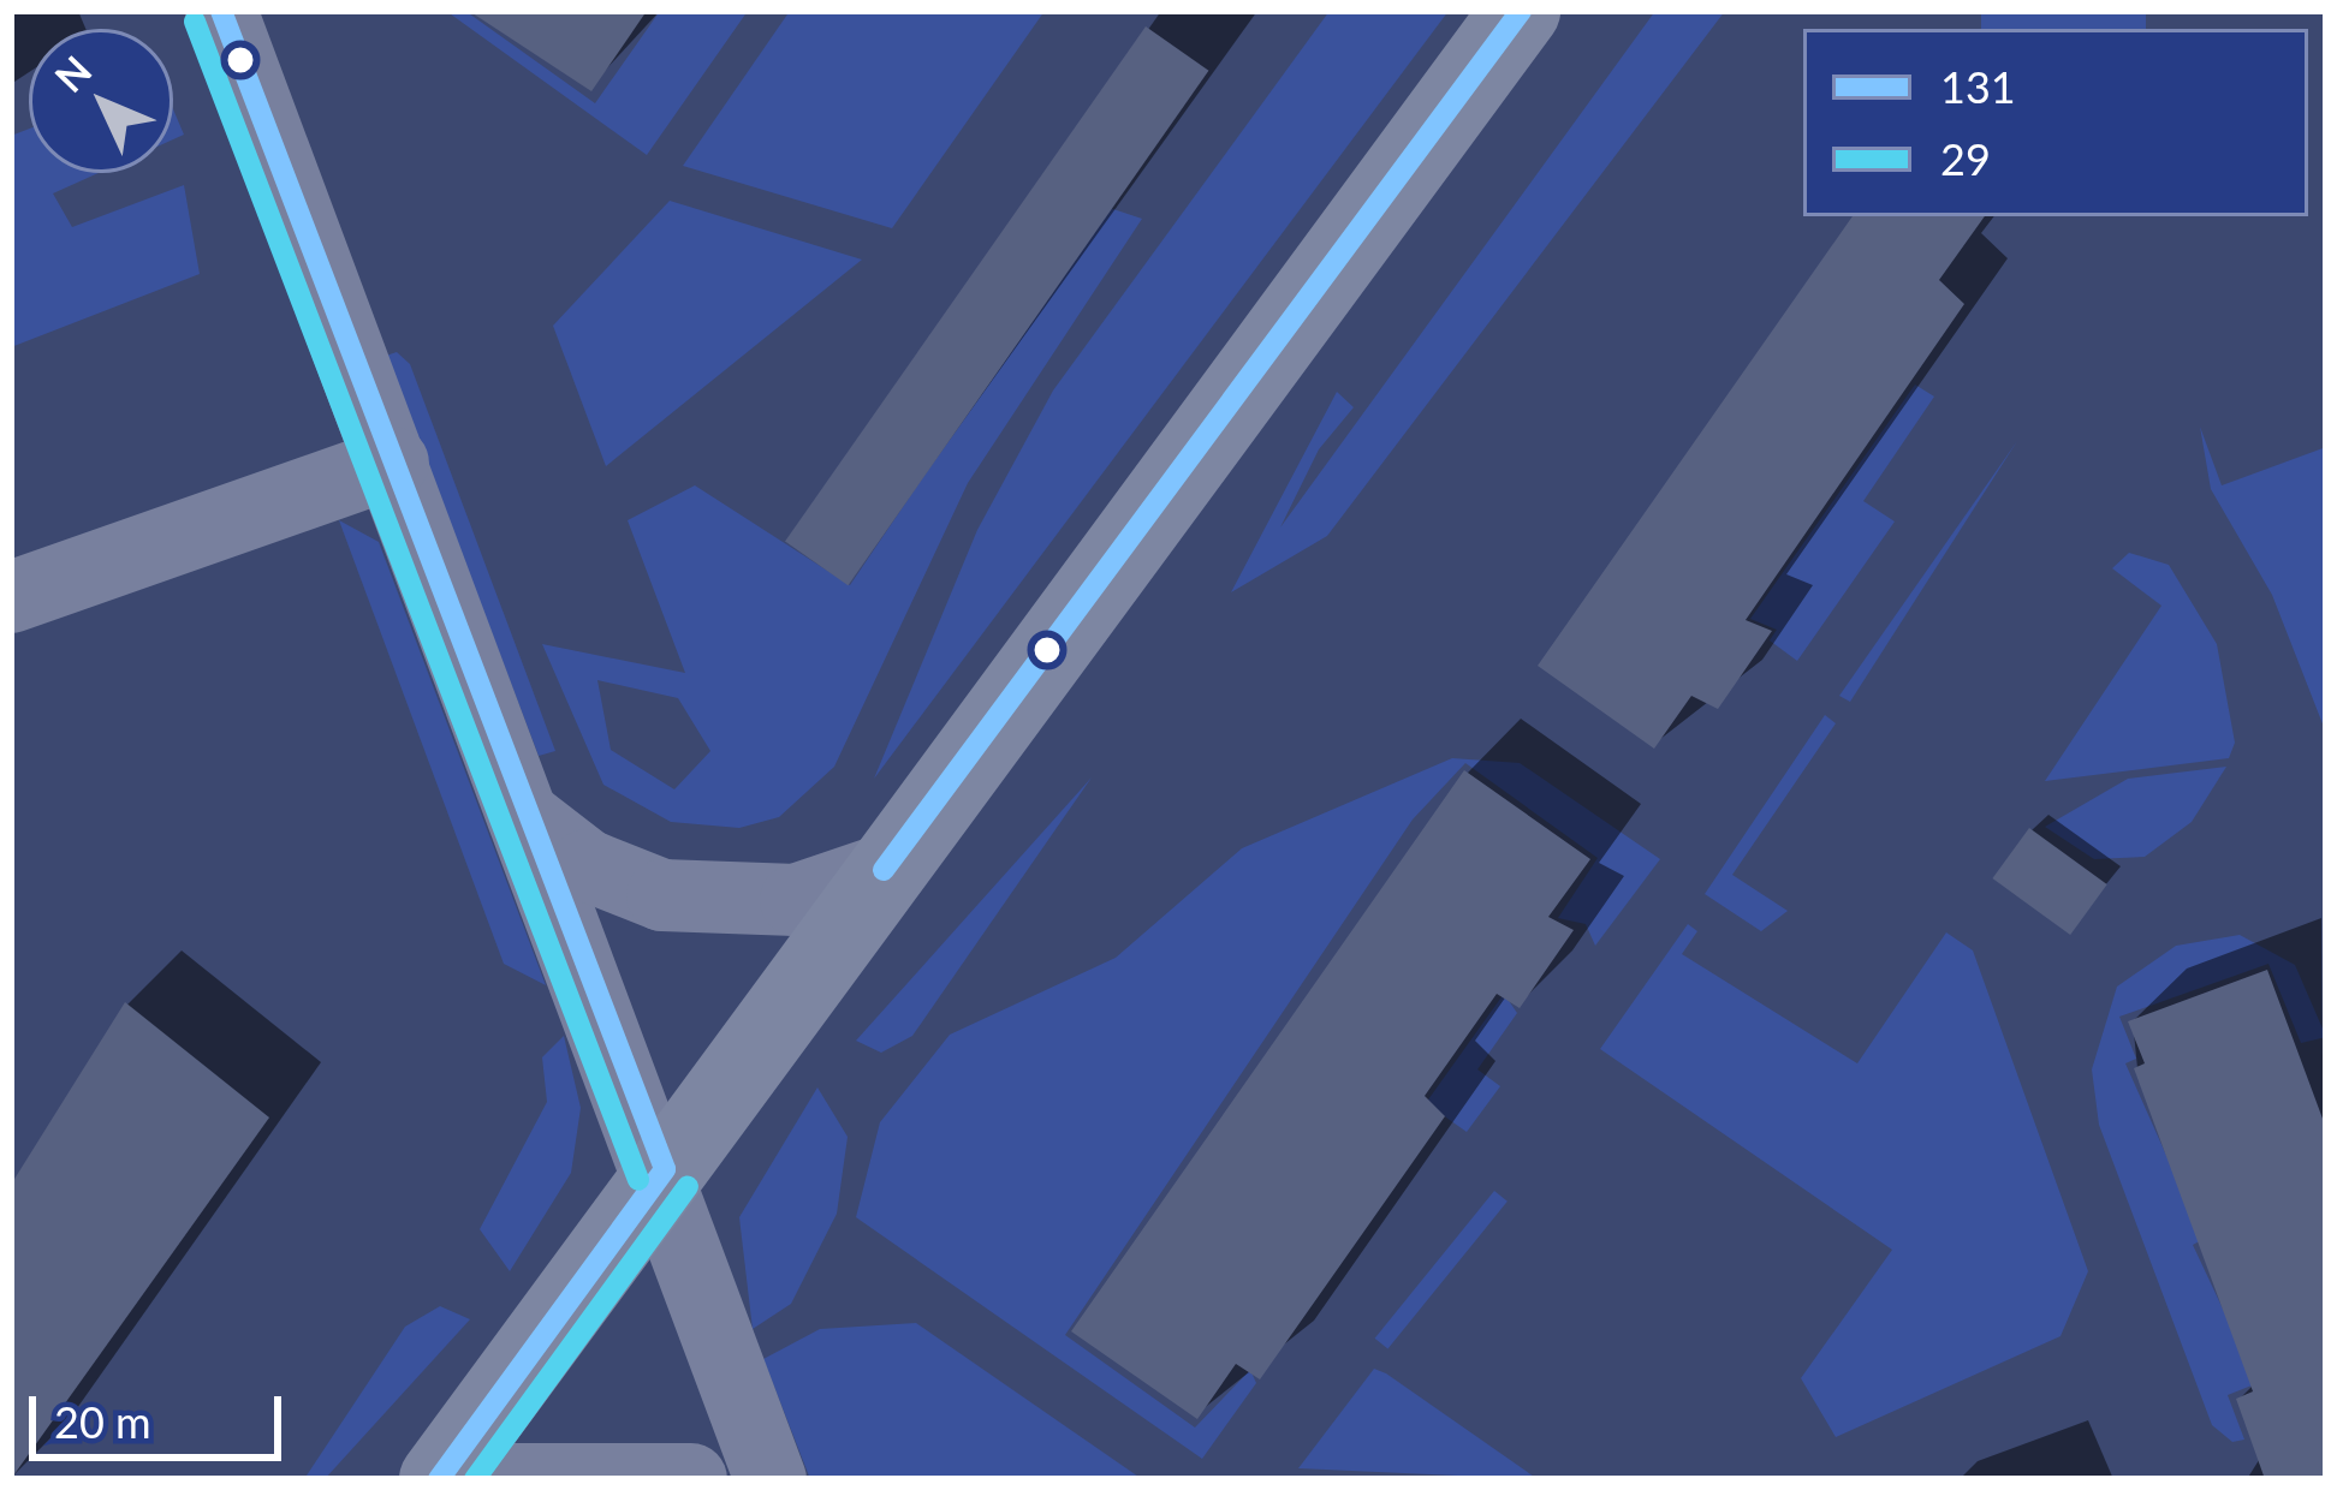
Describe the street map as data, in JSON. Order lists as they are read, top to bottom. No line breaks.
{"lines":["transit line 131","transit line 29"],"legend":["131","29"],"scale_bar":"20 m","north":"top left"}
